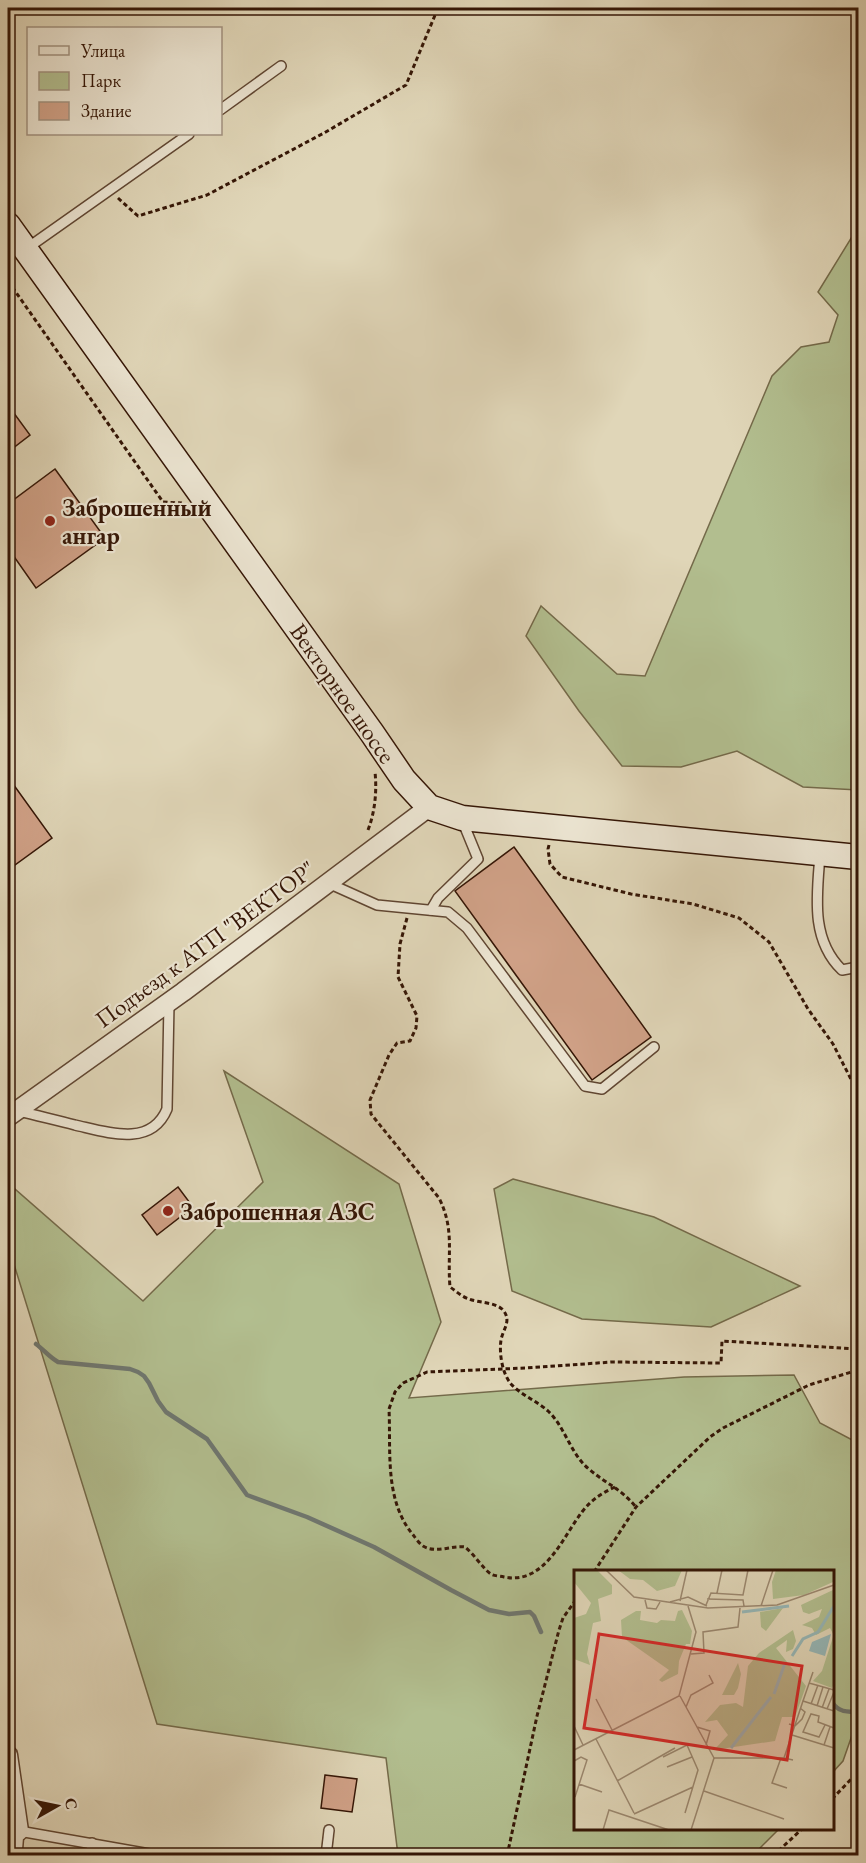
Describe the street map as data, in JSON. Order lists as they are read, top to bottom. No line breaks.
{"streets":{"main road":["Векторное шоссе"],"street":["Подъезд к АТП \"ВЕКТОР\""]},"crossings":[["Векторное шоссе","Подъезд к АТП \"ВЕКТОР\""]],"places":["Заброшенный ангар","Заброшенная АЗС"],"legend":["Улица","Парк","Здание"],"north":"right"}
